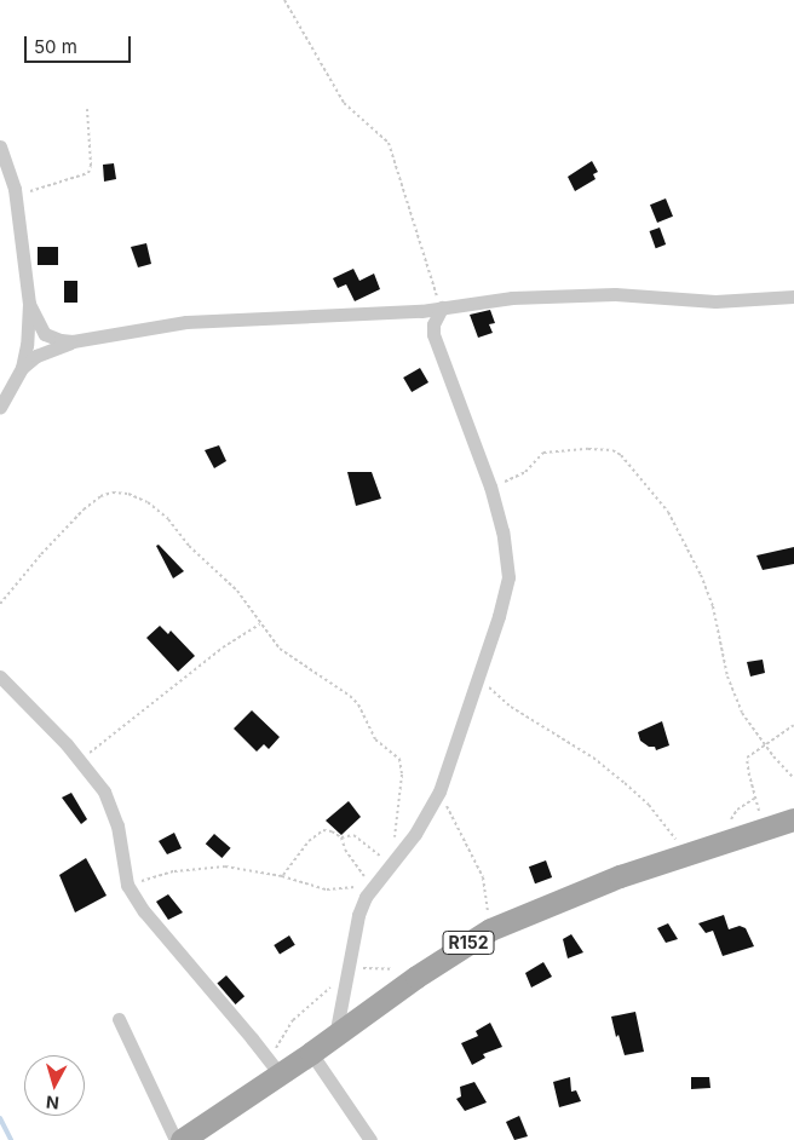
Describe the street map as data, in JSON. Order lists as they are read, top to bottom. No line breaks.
{"streets":{"main road":["R152"]},"scale_bar":"50 m","north":"bottom"}
